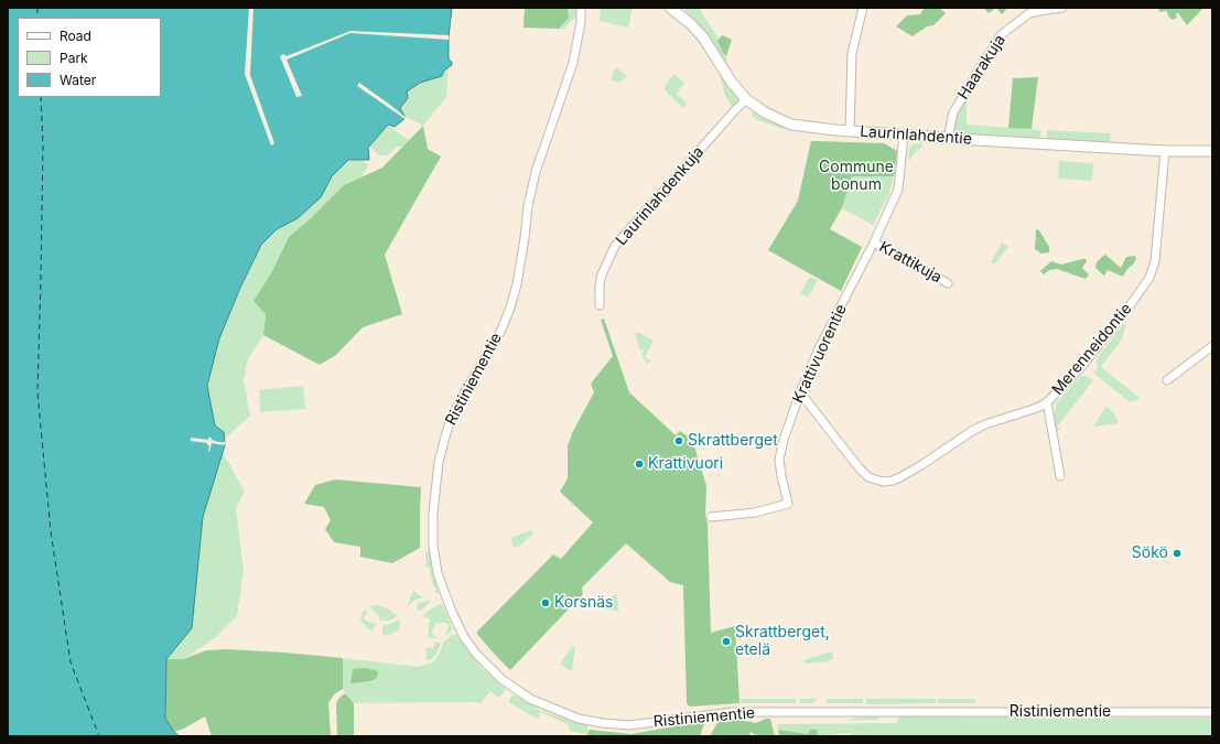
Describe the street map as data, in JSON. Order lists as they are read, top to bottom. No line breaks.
{"streets":{"street":["Haarakuja","Laurinlahdentie","Laurinlahdenkuja","Krattikuja","Merenneidontie","Krattivuorentie","Ristiniementie"]},"crossings":[["Haarakuja","Laurinlahdentie"],["Laurinlahdentie","Laurinlahdenkuja"],["Laurinlahdentie","Merenneidontie"],["Laurinlahdentie","Krattivuorentie"],["Krattikuja","Krattivuorentie"],["Merenneidontie","Krattivuorentie"]],"parks":["Commune bonum"],"places":["Skrattberget","Krattivuori","Sökö","Korsnäs","Skrattberget, etelä"],"legend":["Road","Park","Water"]}
